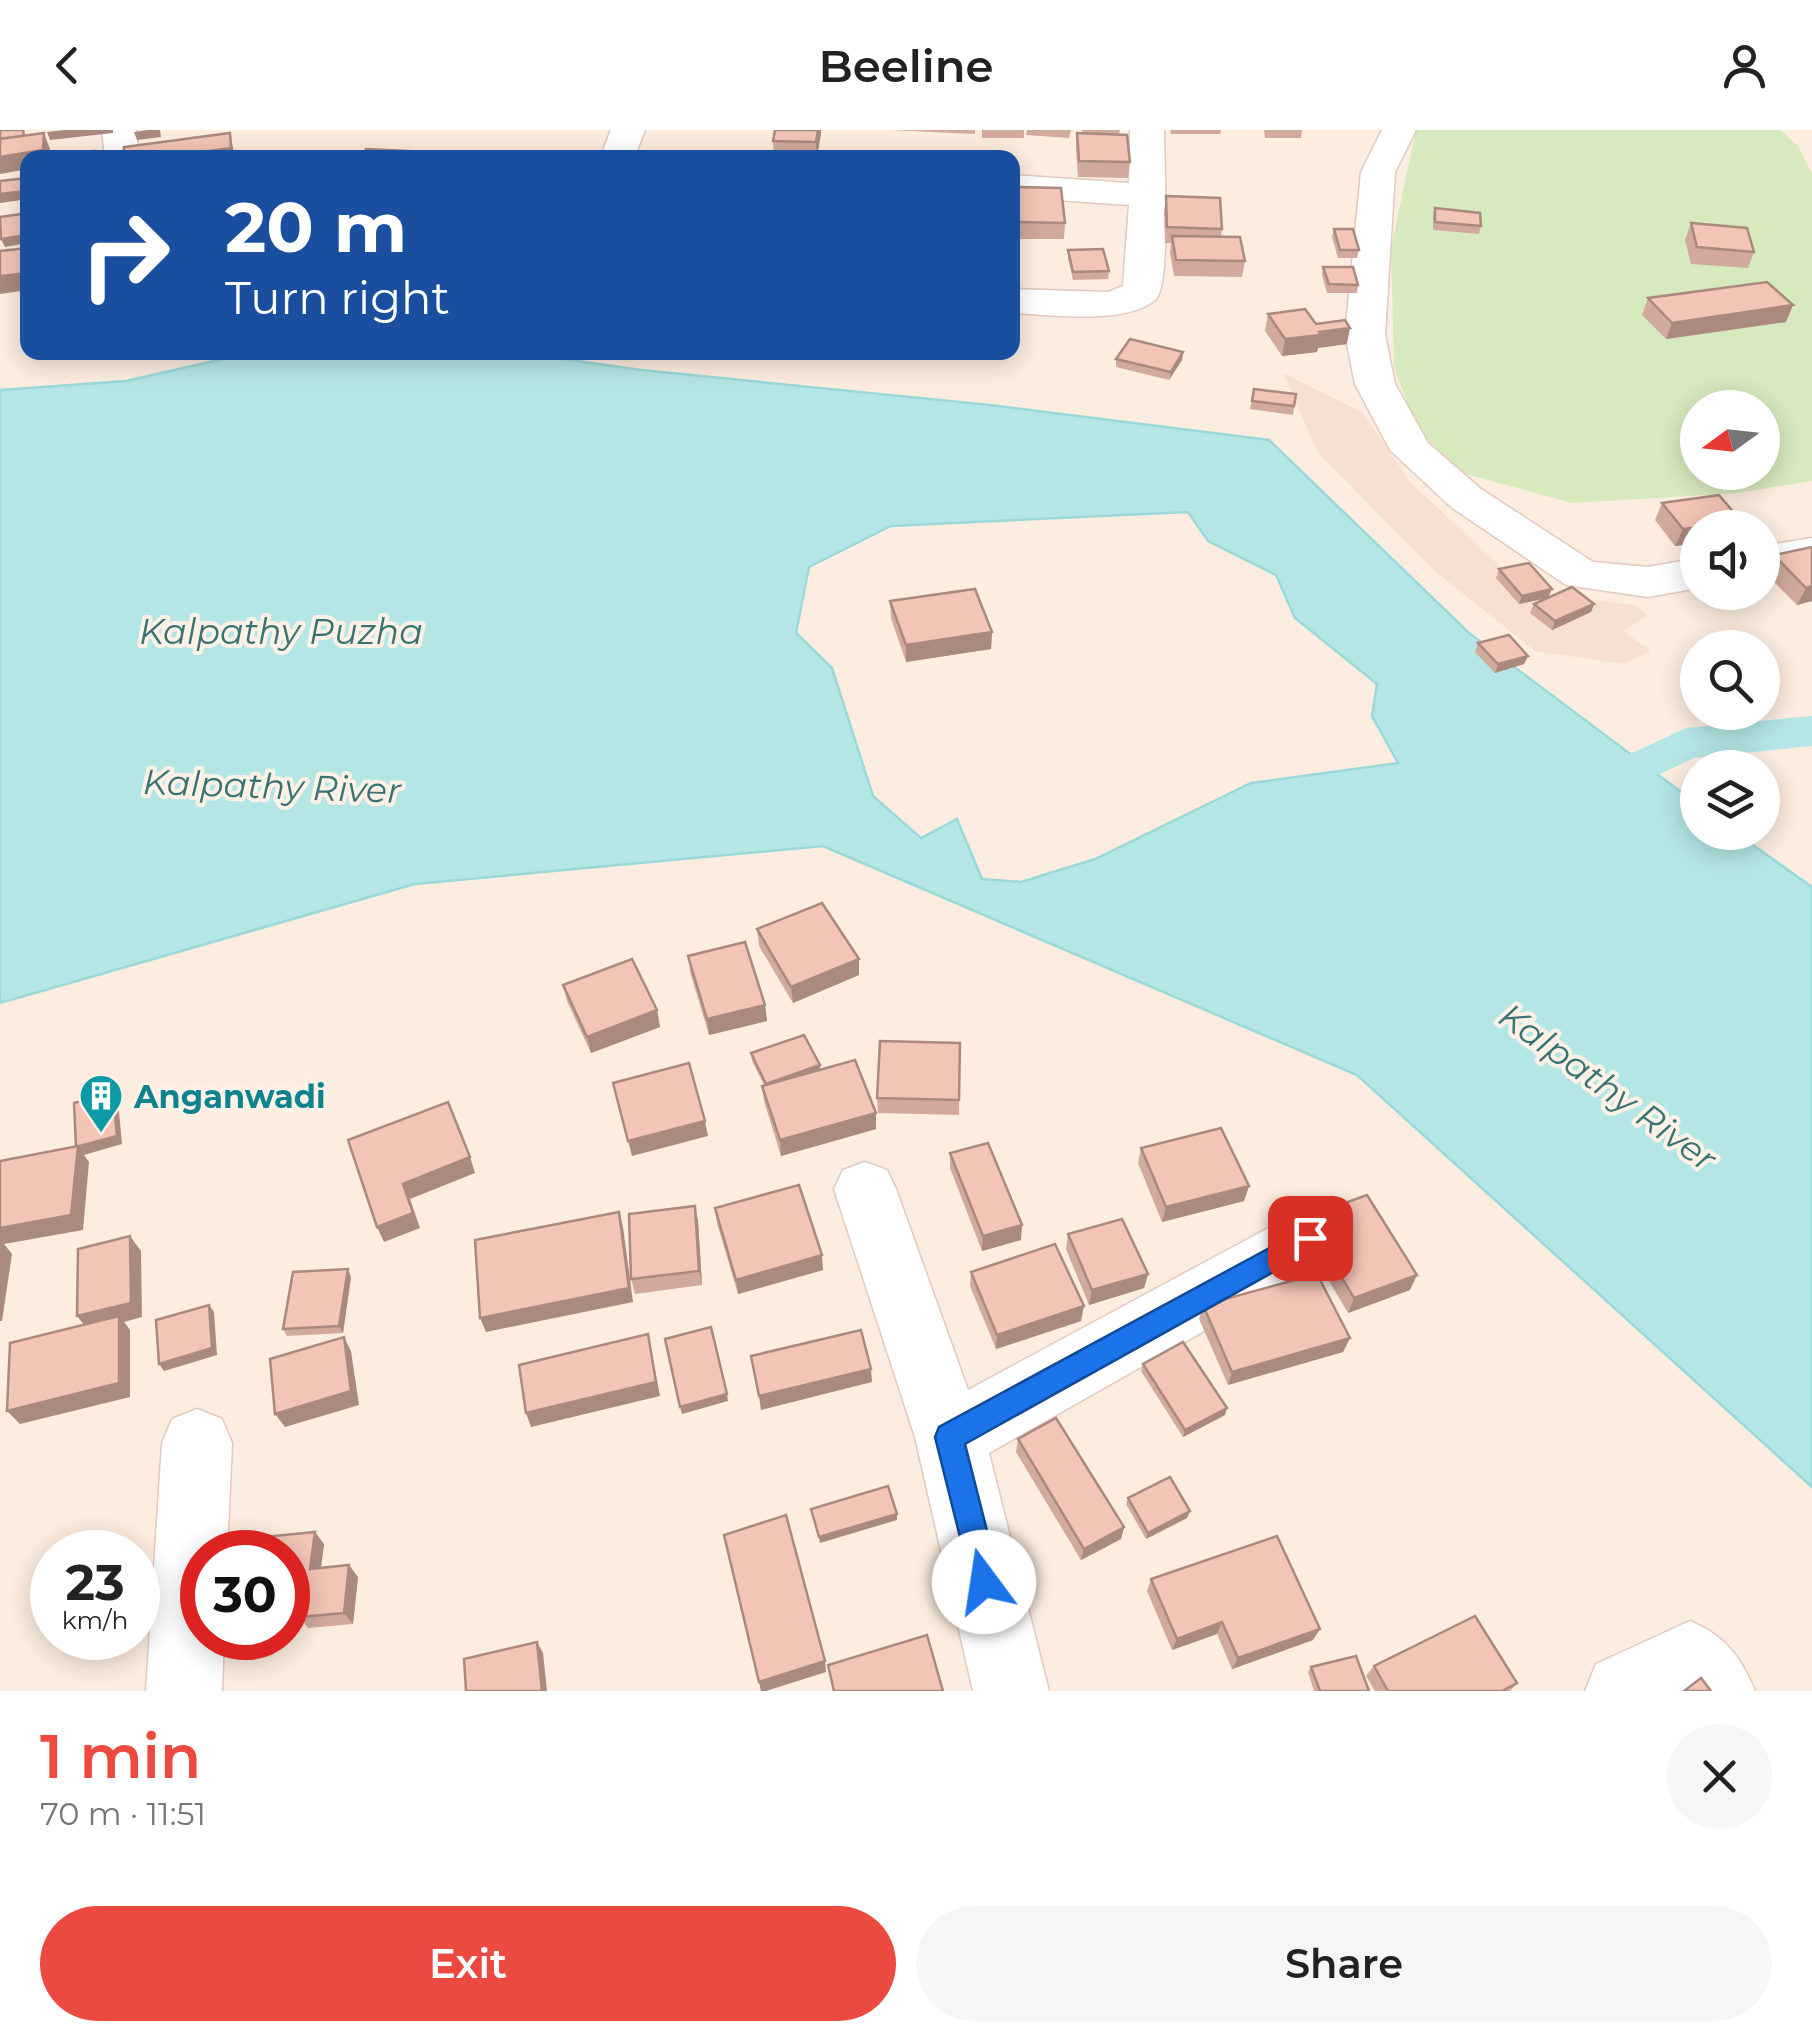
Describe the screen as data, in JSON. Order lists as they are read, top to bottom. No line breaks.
{"water":["Kalpathy Puzha","Kalpathy River"],"places":{"building":["Anganwadi"]},"north":"left","page":{"header":"Beeline","turn":["20 m","Turn right"],"speed":"23 km/h","limit":"30","heading":["1 min","70 m · 11:51"],"buttons":["Exit","Share"]}}
